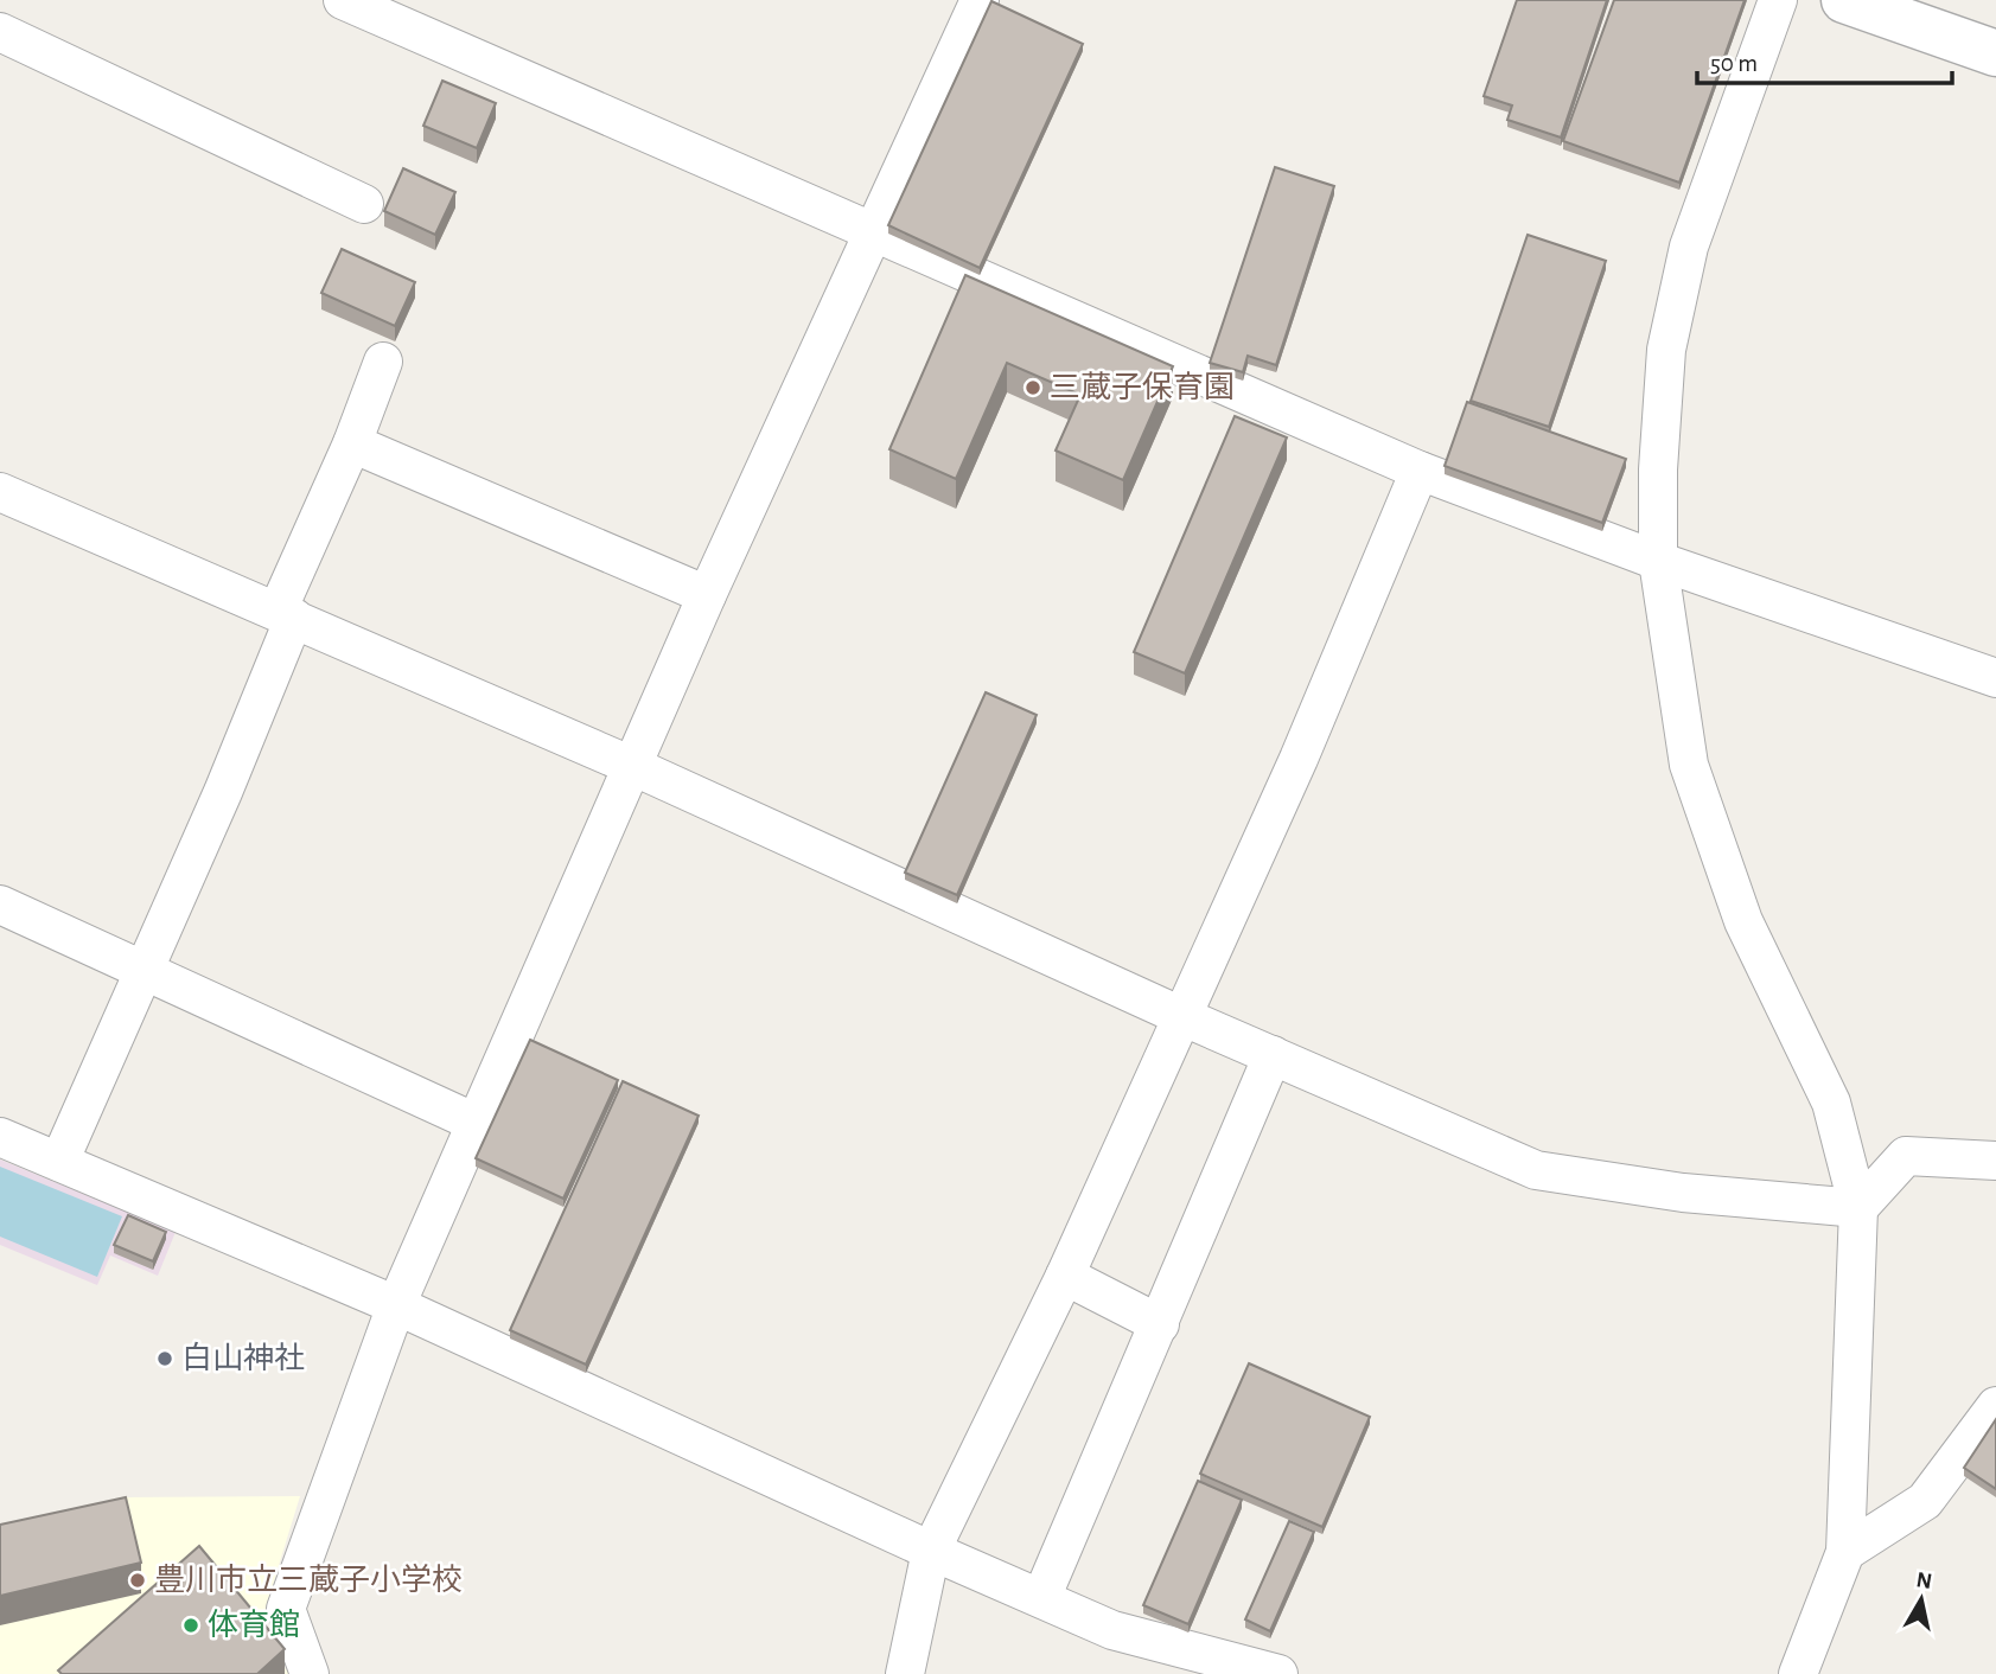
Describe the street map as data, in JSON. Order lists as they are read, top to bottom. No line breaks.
{"places":["三蔵子保育園","白山神社","豊川市立三蔵子小学校","体育館"],"scale_bar":"50 m","north":"top"}
